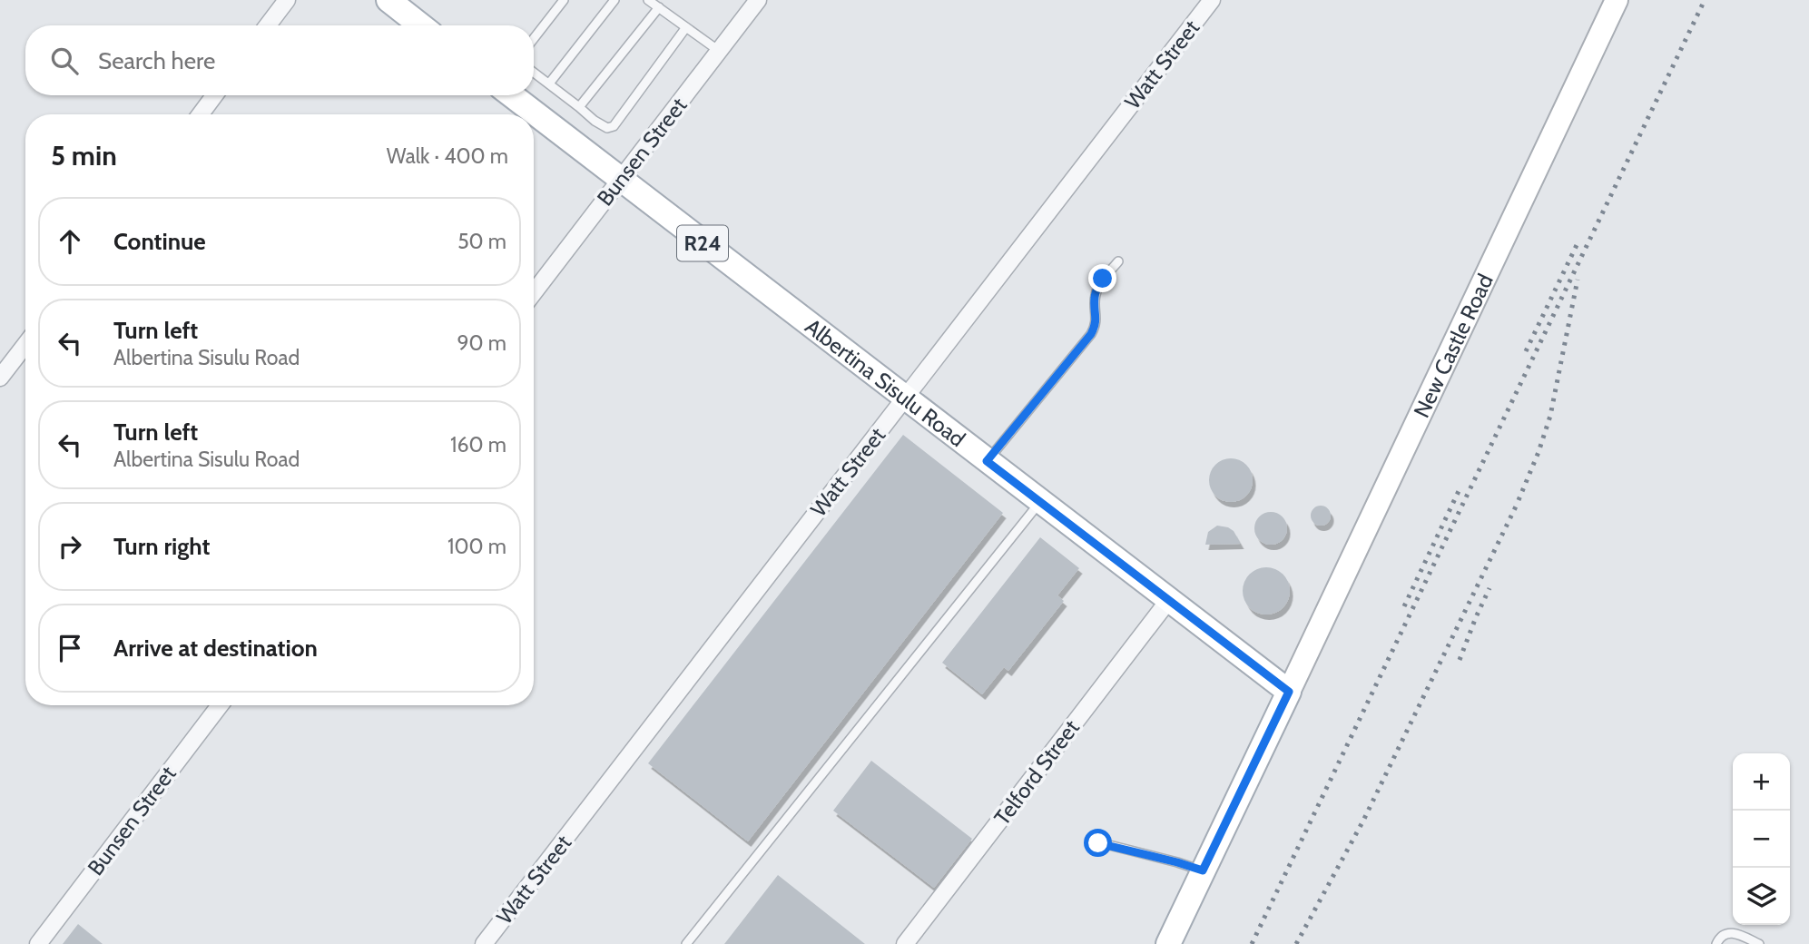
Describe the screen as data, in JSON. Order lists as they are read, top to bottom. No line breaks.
{"streets":{"main road":["R24","Albertina Sisulu Road"],"street":["Watt Street","Bunsen Street","New Castle Road","Telford Street"]},"crossings":[["Watt Street","Albertina Sisulu Road"],["Bunsen Street","Albertina Sisulu Road"],["New Castle Road","Albertina Sisulu Road"],["Albertina Sisulu Road","Telford Street"]],"page":{"search":"Search here","heading":["5 min","Walk · 400 m"],"list":[["Continue","50 m"],["Turn left","Albertina Sisulu Road","90 m"],["Turn left","Albertina Sisulu Road","160 m"],["Turn right","100 m"],"Arrive at destination"],"map_buttons":["+","−"]}}
